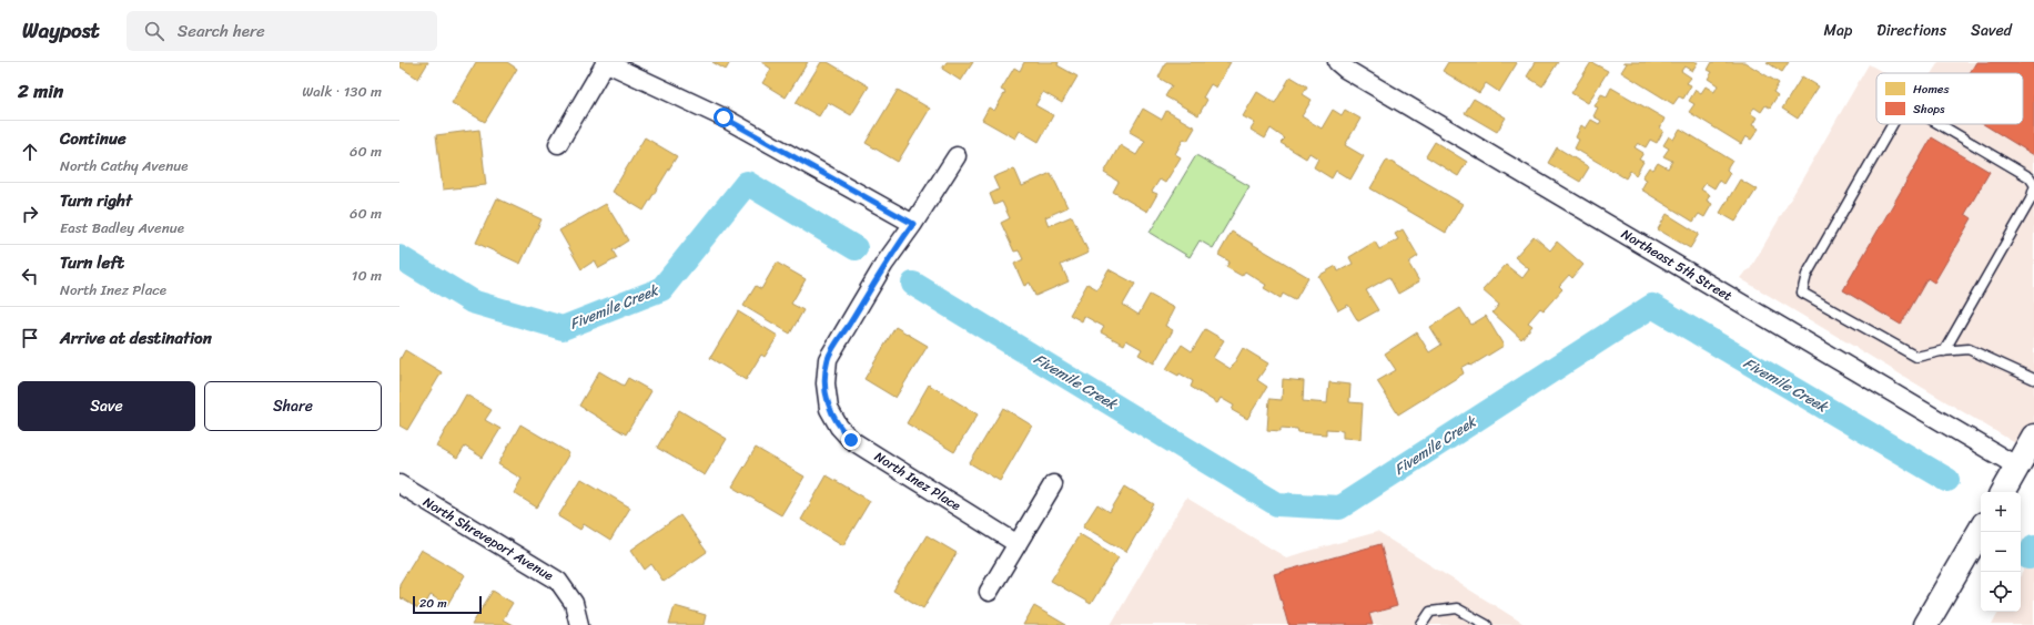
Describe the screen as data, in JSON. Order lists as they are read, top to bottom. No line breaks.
{"streets":{"street":["Northeast 5th Street","North Inez Place","North Shreveport Avenue"]},"water":["Fivemile Creek"],"legend":["Homes","Shops"],"scale_bar":"20 m","page":{"header":"Waypost","search":"Search here","nav":["Map","Directions","Saved"],"heading":["2 min","Walk · 130 m"],"list":[["Continue","North Cathy Avenue","60 m"],["Turn right","East Badley Avenue","60 m"],["Turn left","North Inez Place","10 m"],"Arrive at destination"],"buttons":["Save","Share"],"map_buttons":["+","−"],"scale":"20 m"}}
